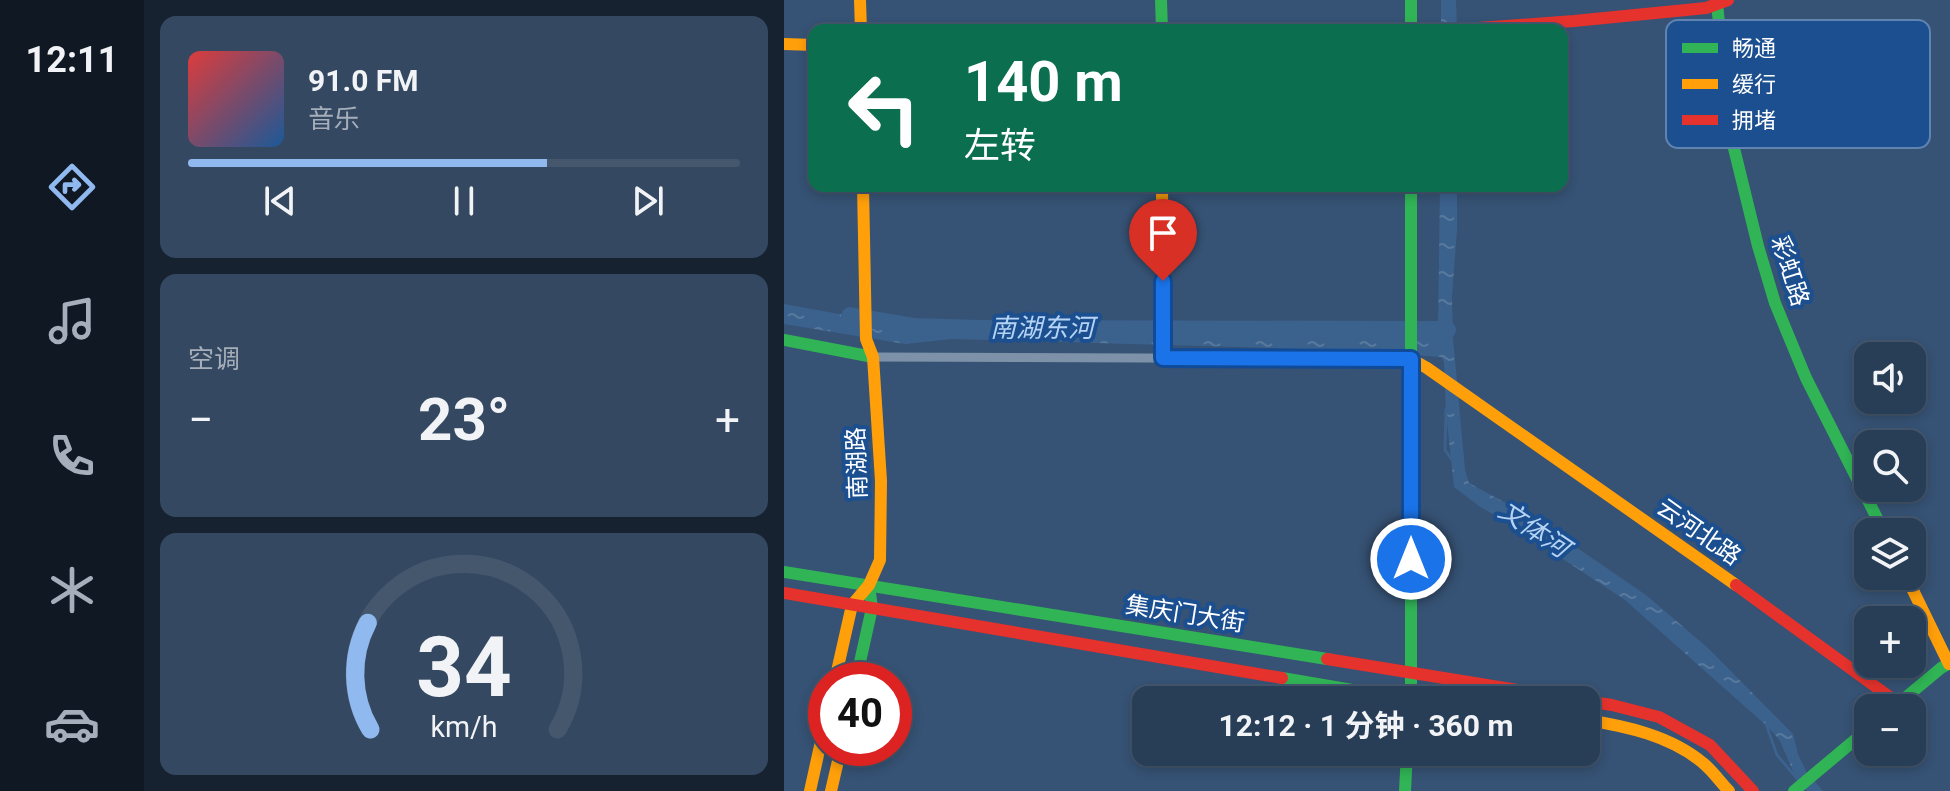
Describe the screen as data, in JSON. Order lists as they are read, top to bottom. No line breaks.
{"streets":{"street":["彩虹路","南湖路","云河北路","集庆门大街"]},"crossings":[["南湖路","集庆门大街"]],"water":["南湖东河","文体河"],"legend":["畅通","缓行","拥堵"],"page":{"tabs":"12:11","turn":["140 m","左转"],"song":["91.0 FM","音乐"],"tile":"空调","map_buttons":["+","−"],"heat":["−","23°","+"],"limit":"40","trip":"12:12 · 1 分钟 · 360 m","gauge":["34","km/h"]}}
